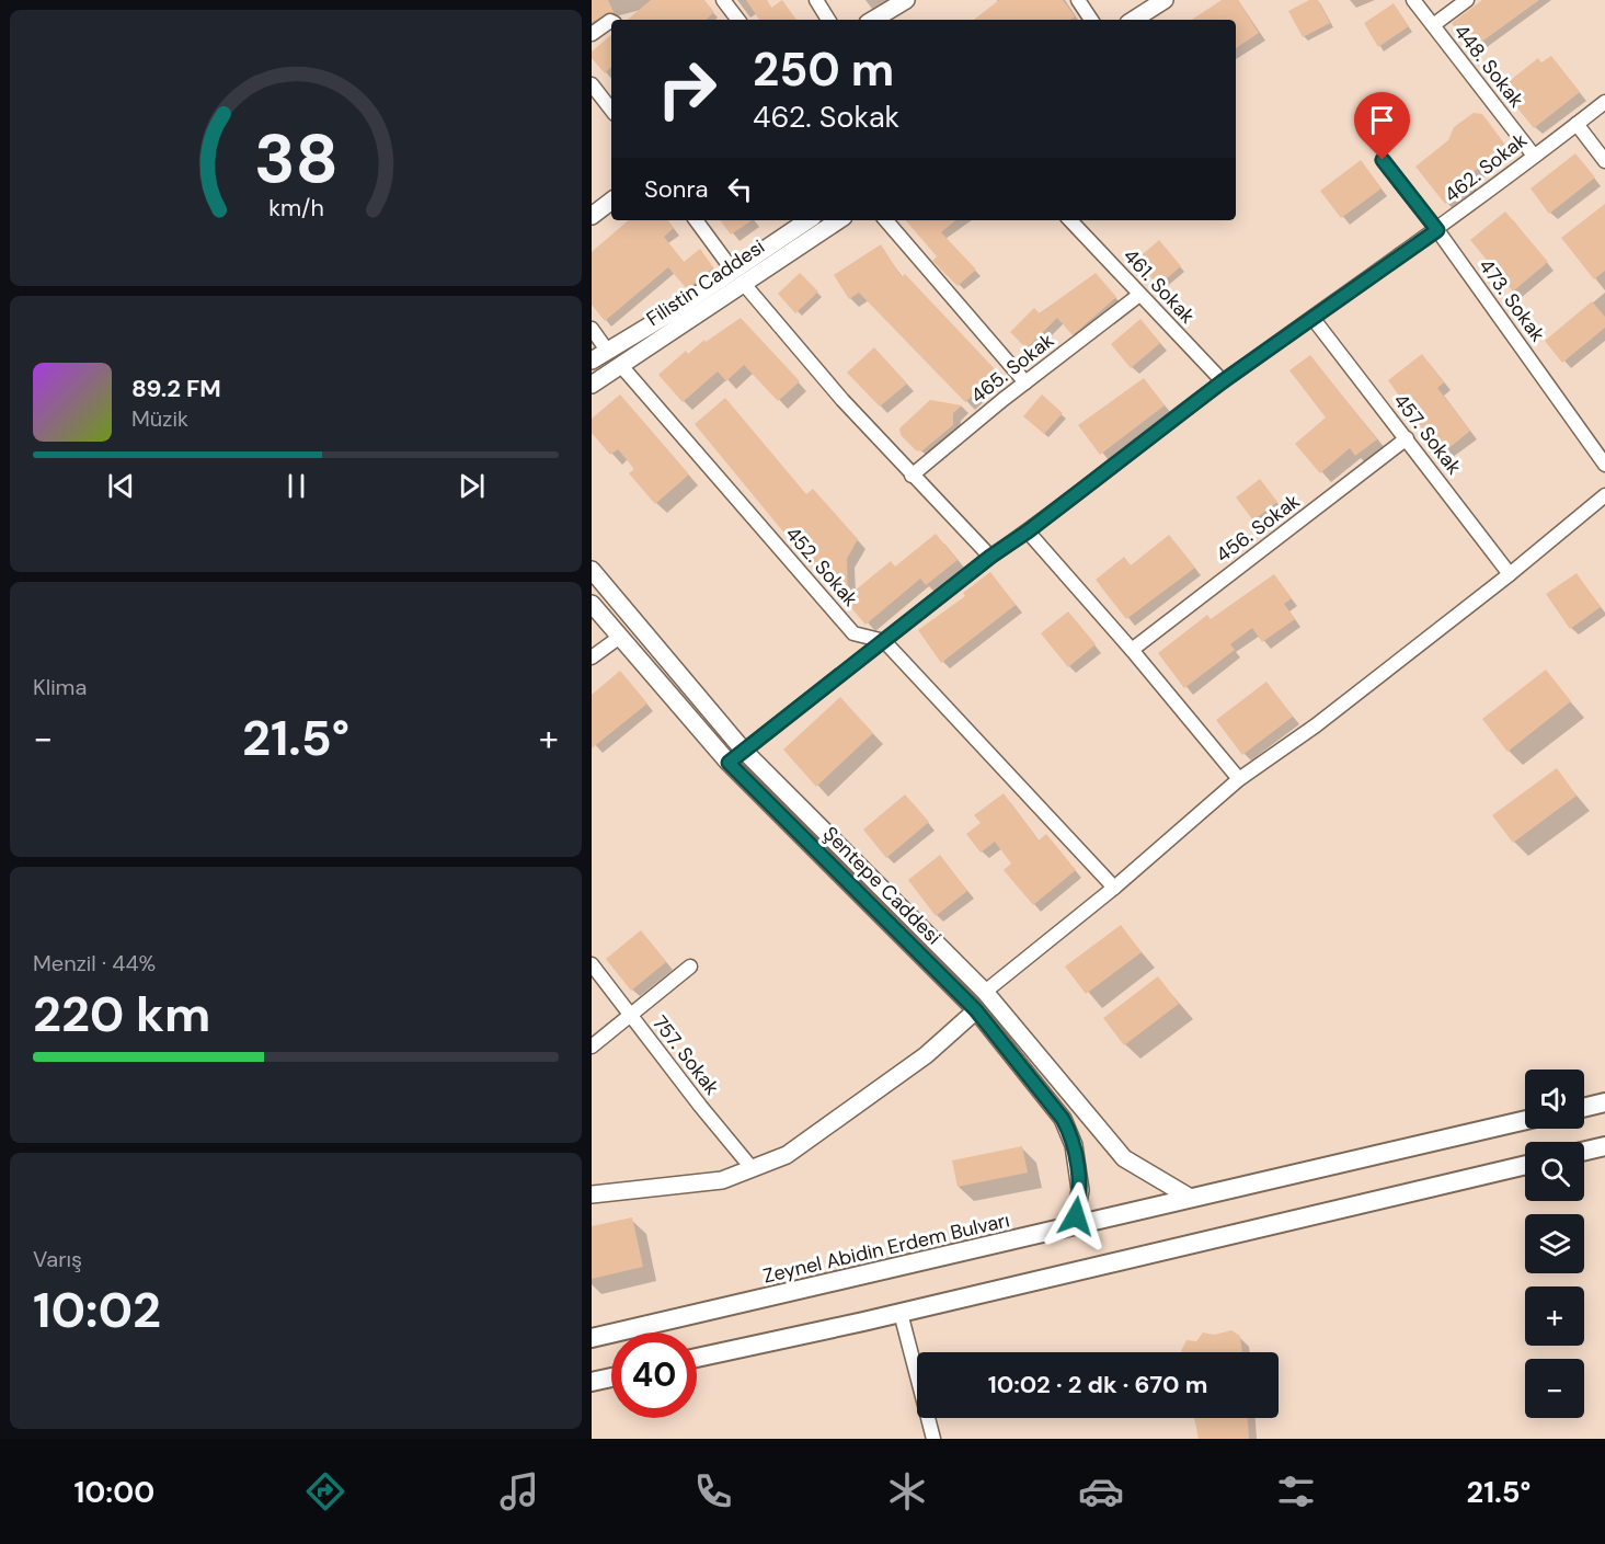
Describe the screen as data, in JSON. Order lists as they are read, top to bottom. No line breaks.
{"streets":{"main road":["Zeynel Abidin Erdem Bulvarı"],"street":["448. Sokak","462. Sokak","Filistin Caddesi","461. Sokak","473. Sokak","465. Sokak","457. Sokak","456. Sokak","452. Sokak","Şentepe Caddesi","757. Sokak"]},"crossings":[["448. Sokak","462. Sokak"],["462. Sokak","461. Sokak"],["462. Sokak","473. Sokak"],["462. Sokak","457. Sokak"],["462. Sokak","452. Sokak"],["462. Sokak","Şentepe Caddesi"],["Filistin Caddesi","452. Sokak"],["461. Sokak","465. Sokak"],["457. Sokak","456. Sokak"],["Şentepe Caddesi","Zeynel Abidin Erdem Bulvarı"]],"page":{"turn":["250 m","462. Sokak"],"then":"Sonra","song":["89.2 FM","Müzik"],"tile":["Klima",["Menzil · 44%","220 km"],["Varış","10:02"]],"heat":["−","21.5°","+"],"map_buttons":["+","−"],"limit":"40","trip":"10:02 · 2 dk · 670 m","tabs":["10:00","21.5°"],"gauge":["38","km/h"]}}
